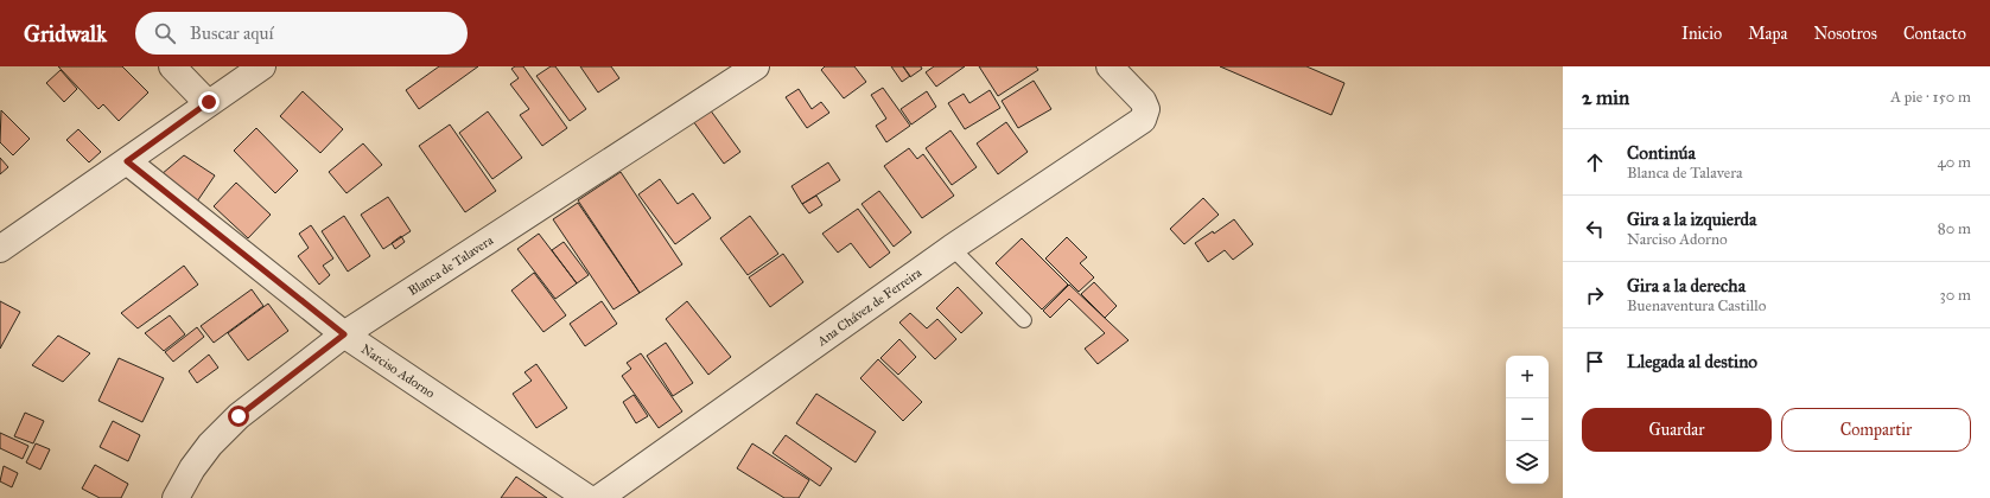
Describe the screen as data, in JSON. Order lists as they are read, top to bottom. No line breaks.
{"streets":{"street":["Blanca de Talavera","Ana Chávez de Ferreira","Narciso Adorno"]},"crossings":[["Blanca de Talavera","Narciso Adorno"]],"page":{"header":"Gridwalk","search":"Buscar aquí","nav":["Inicio","Mapa","Nosotros","Contacto"],"heading":["2 min","A pie · 150 m"],"list":[["Continúa","Blanca de Talavera","40 m"],["Gira a la izquierda","Narciso Adorno","80 m"],["Gira a la derecha","Buenaventura Castillo","30 m"],"Llegada al destino"],"map_buttons":["+","−"],"buttons":["Guardar","Compartir"]}}
